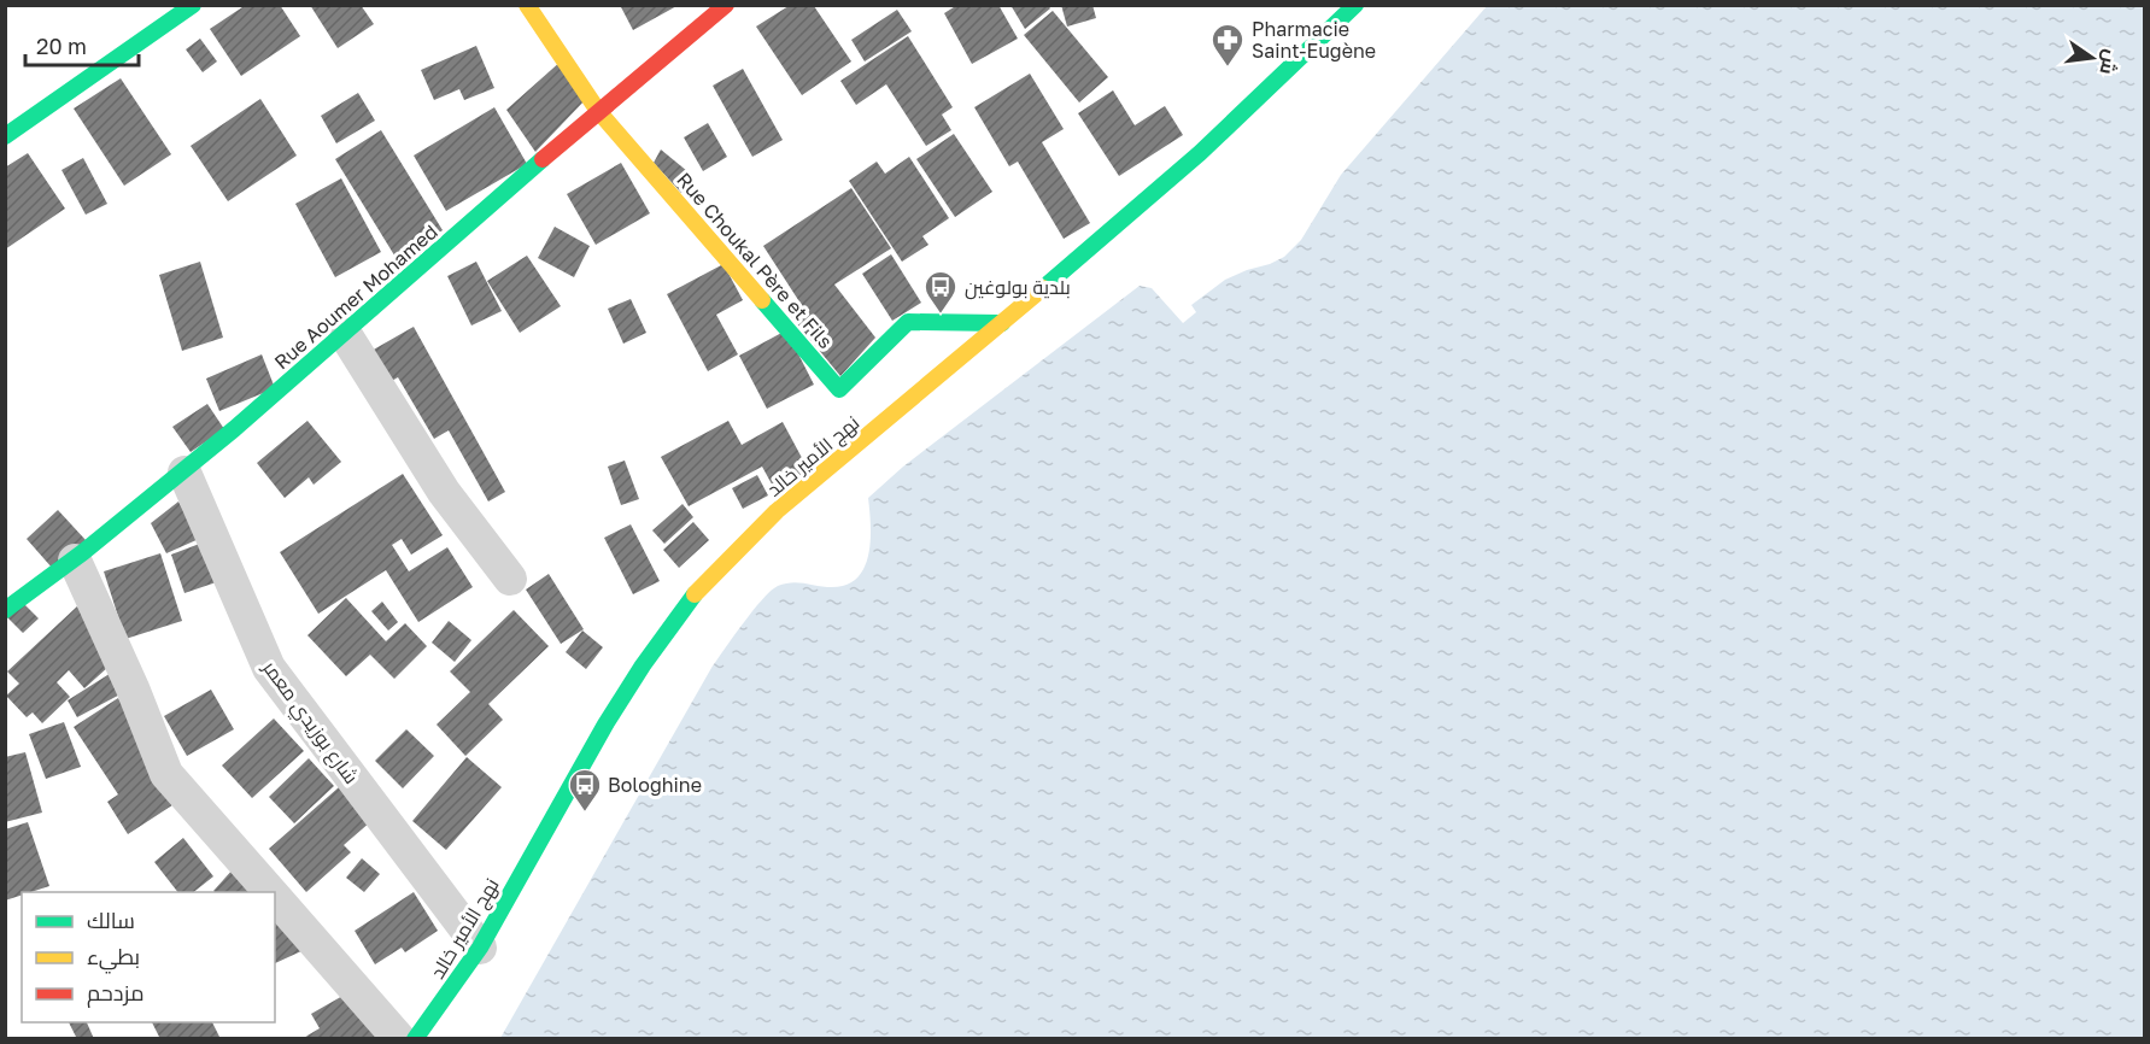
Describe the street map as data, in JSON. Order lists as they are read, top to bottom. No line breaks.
{"streets":{"main road":["Rue Choukal Père et Fils","Rue Aoumer Mohamed","نهج الأمير خالد"],"street":["شارع بوزيدي معمر"]},"crossings":[["Rue Choukal Père et Fils","Rue Aoumer Mohamed"],["Rue Choukal Père et Fils","نهج الأمير خالد"],["Rue Aoumer Mohamed","شارع بوزيدي معمر"],["نهج الأمير خالد","شارع بوزيدي معمر"]],"places":{"pharmacy":["Pharmacie Saint-Eugène"],"bus stop":["بلدية بولوغين","Bologhine"]},"legend":["سالك","بطيء","مزدحم"],"scale_bar":"20 m","north":"right"}
